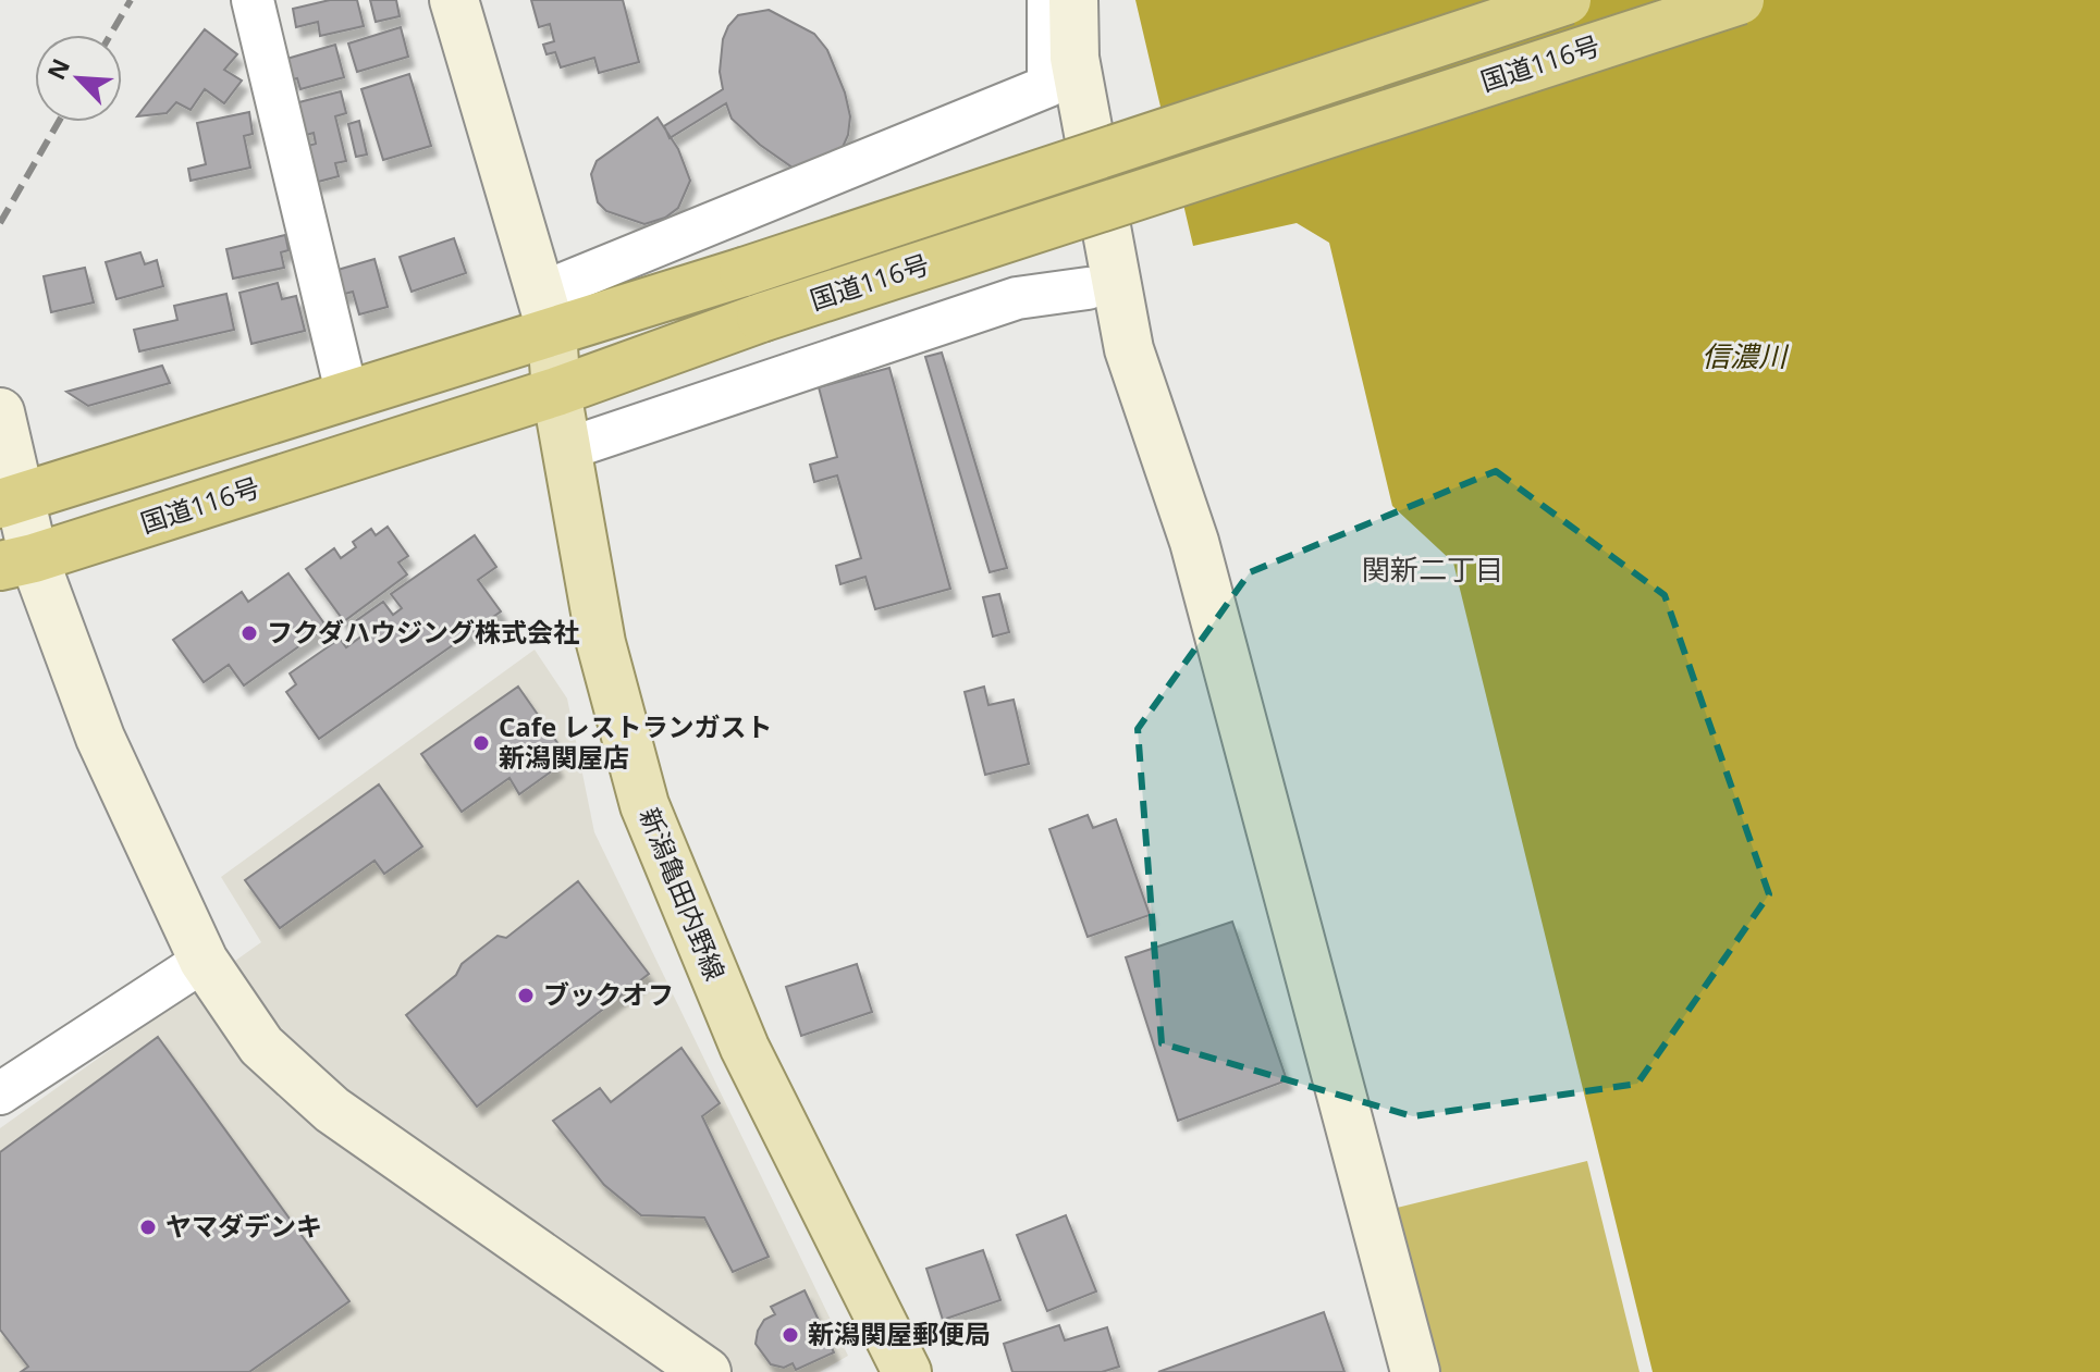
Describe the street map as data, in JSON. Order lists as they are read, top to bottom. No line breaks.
{"streets":{"highway":["国道116号"],"main road":["新潟亀田内野線"]},"crossings":[["国道116号","新潟亀田内野線"]],"districts":["関新二丁目"],"water":["信濃川"],"places":["フクダハウジング株式会社","Cafe レストランガスト 新潟関屋店","ブックオフ","ヤマダデンキ","新潟関屋郵便局"],"north":"top left"}
